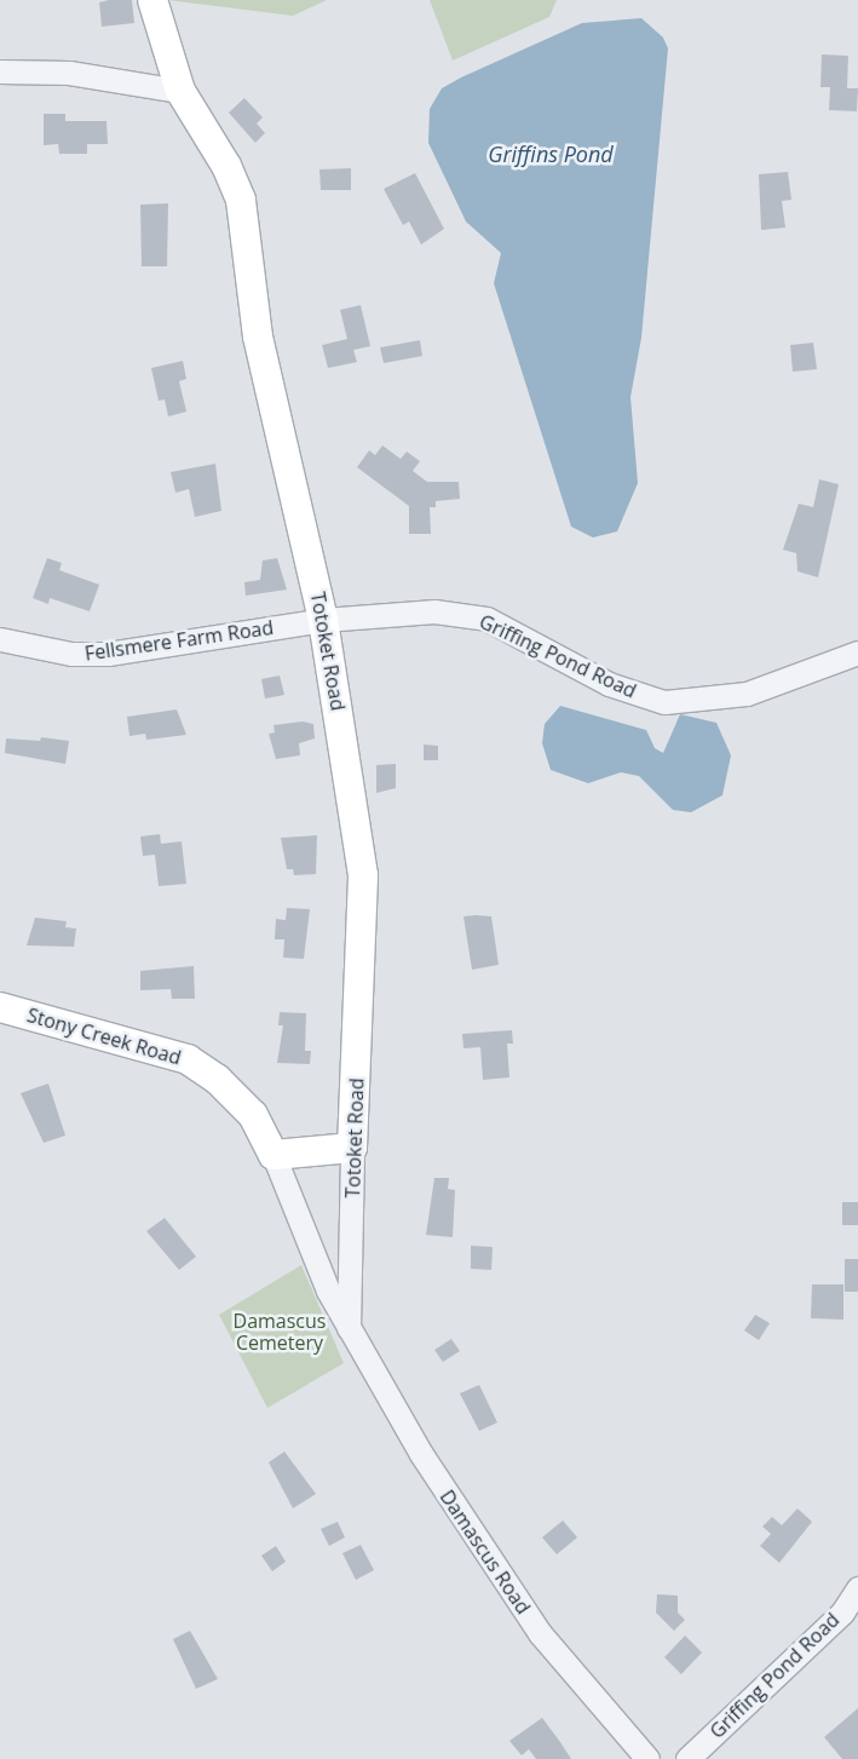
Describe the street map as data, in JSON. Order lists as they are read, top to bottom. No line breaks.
{"streets":{"main road":["Totoket Road","Stony Creek Road"],"street":["Fellsmere Farm Road","Griffing Pond Road","Damascus Road"]},"crossings":[["Fellsmere Farm Road","Totoket Road"],["Fellsmere Farm Road","Griffing Pond Road"],["Totoket Road","Griffing Pond Road"],["Totoket Road","Stony Creek Road"],["Totoket Road","Damascus Road"],["Stony Creek Road","Damascus Road"]],"water":["Griffins Pond"],"parks":["Damascus Cemetery"]}
